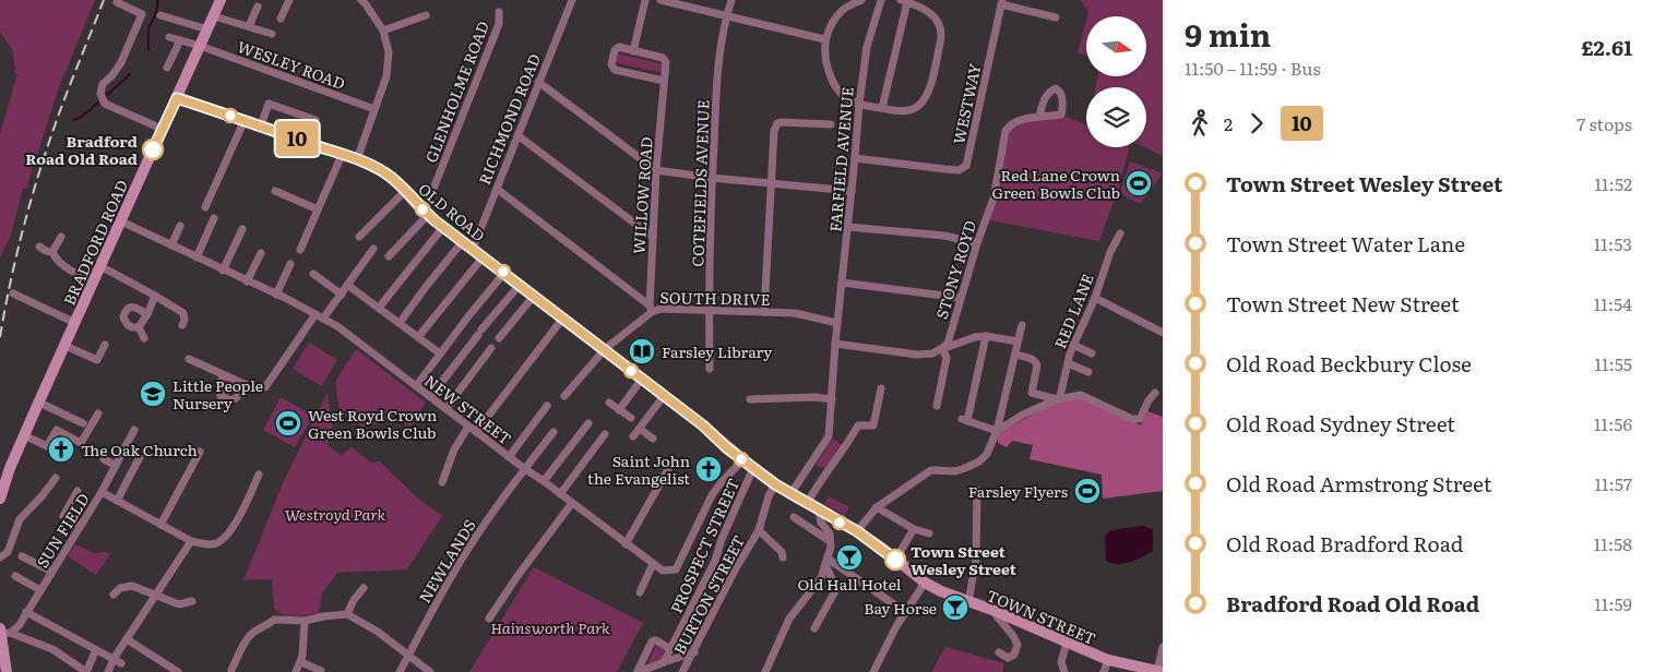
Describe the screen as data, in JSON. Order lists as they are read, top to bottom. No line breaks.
{"streets":{"main road":["OLD ROAD","BRADFORD ROAD","TOWN STREET"],"street":["WESLEY ROAD","GLENHOLME ROAD","WESTWAY","RICHMOND ROAD","FARFIELD AVENUE","COTEFIELDS AVENUE","WILLOW ROAD","STONY ROYD","SOUTH DRIVE","RED LANE","NEW STREET","SUN FIELD","PROSPECT STREET","NEWLANDS","BURTON STREET"]},"crossings":[["WESLEY ROAD","BRADFORD ROAD"],["GLENHOLME ROAD","OLD ROAD"],["WESTWAY","FARFIELD AVENUE"],["RICHMOND ROAD","OLD ROAD"],["FARFIELD AVENUE","SOUTH DRIVE"],["FARFIELD AVENUE","TOWN STREET"],["COTEFIELDS AVENUE","SOUTH DRIVE"],["WILLOW ROAD","SOUTH DRIVE"],["OLD ROAD","BRADFORD ROAD"],["OLD ROAD","SOUTH DRIVE"],["OLD ROAD","NEW STREET"],["OLD ROAD","PROSPECT STREET"],["OLD ROAD","TOWN STREET"],["BRADFORD ROAD","NEW STREET"],["NEW STREET","NEWLANDS"],["PROSPECT STREET","TOWN STREET"],["BURTON STREET","TOWN STREET"]],"parks":["Westroyd Park","Hainsworth Park"],"places":{"other":["Bradford Road Old Road","Town Street Wesley Street"],"sports":["Red Lane Crown Green Bowls Club","West Royd Crown Green Bowls Club","Farsley Flyers"],"library":["Farsley Library"],"school or university":["Little People Nursery"],"church":["The Oak Church","Saint John the Evangelist"],"bar":["Old Hall Hotel","Bay Horse"]},"lines":["bus line 10"],"north":"right","page":{"on_map":"10","heading":["9 min","11:50 – 11:59 · Bus","£2.61"],"legs":["2","10","7 stops"],"list":[{"name":"Town Street Wesley Street","value":"11:52"},{"name":"Town Street Water Lane","value":"11:53"},{"name":"Town Street New Street","value":"11:54"},{"name":"Old Road Beckbury Close","value":"11:55"},{"name":"Old Road Sydney Street","value":"11:56"},{"name":"Old Road Armstrong Street","value":"11:57"},{"name":"Old Road Bradford Road","value":"11:58"},{"name":"Bradford Road Old Road","value":"11:59"}]}}
